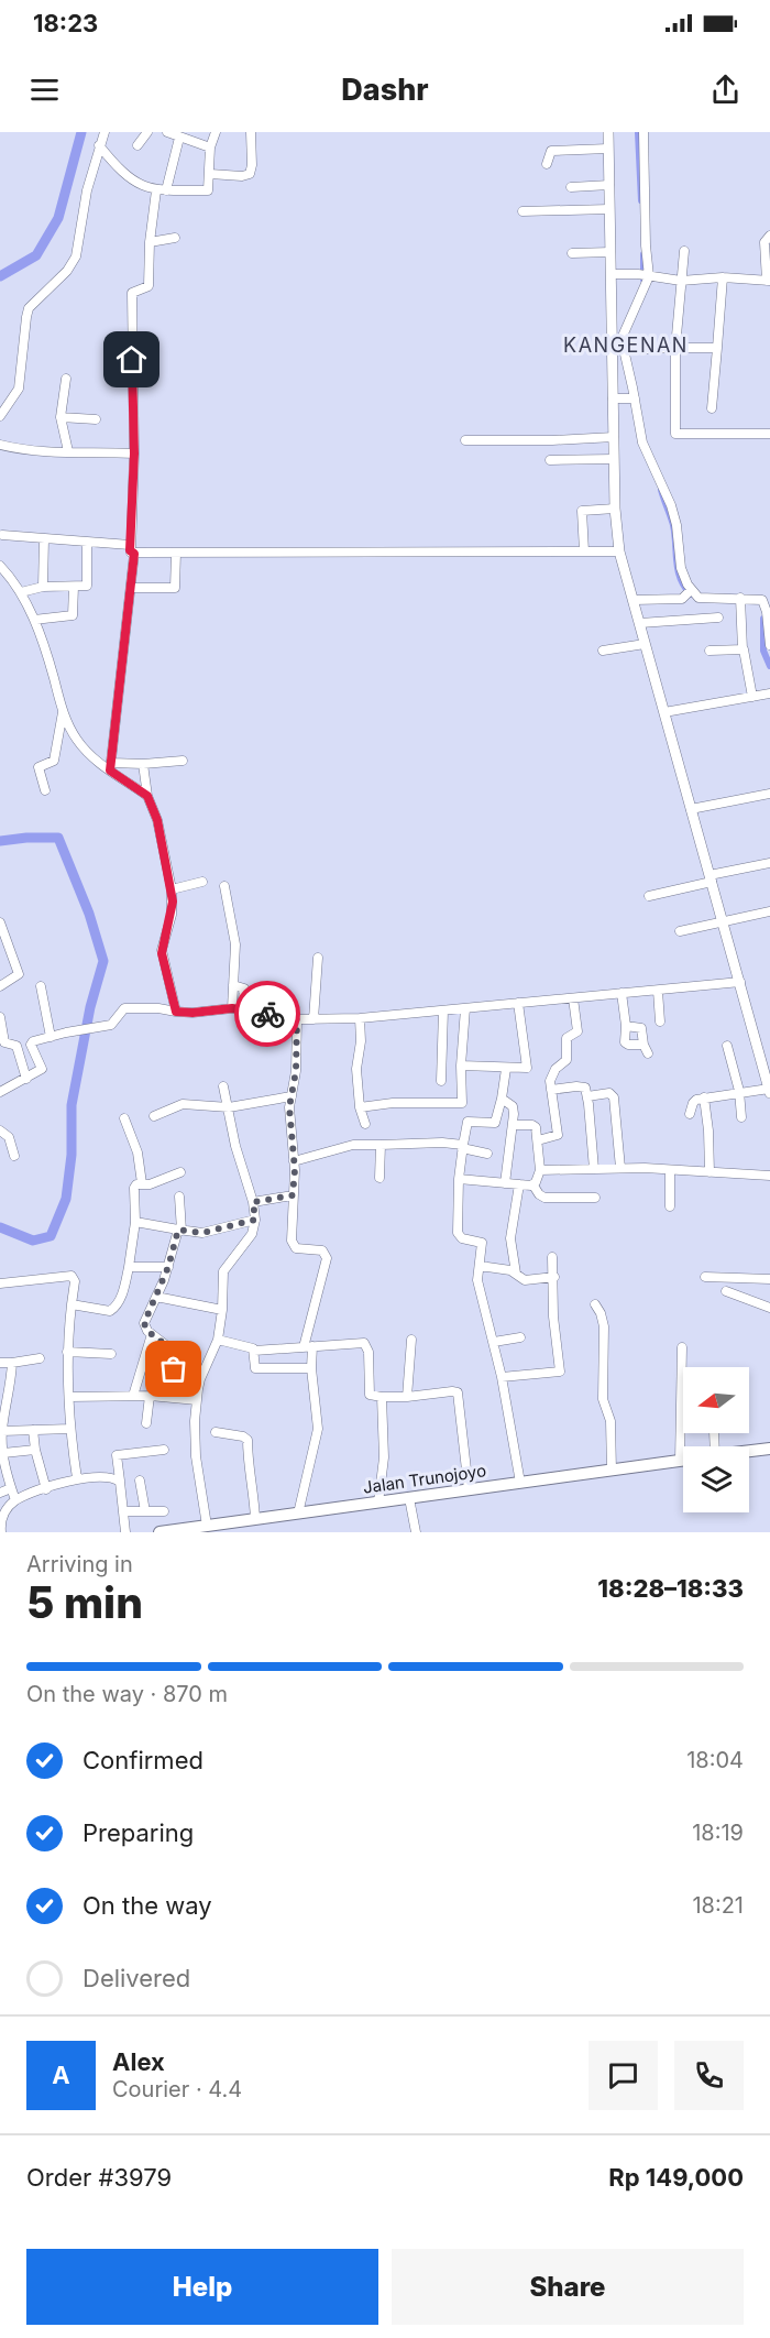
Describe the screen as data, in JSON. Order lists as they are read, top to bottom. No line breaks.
{"streets":{"highway":["Jalan Trunojoyo"]},"districts":["KANGENAN"],"north":"left","page":{"status":"18:23","header":"Dashr","heading":["5 min","Arriving in","18:28–18:33"],"panel":["Alex","Courier · 4.4","Order #3979","Rp 149,000"],"bar":"On the way · 870 m","list":[["Confirmed","18:04"],["Preparing","18:19"],["On the way","18:21"],"Delivered"],"round":"A","buttons":["Help","Share"]}}
